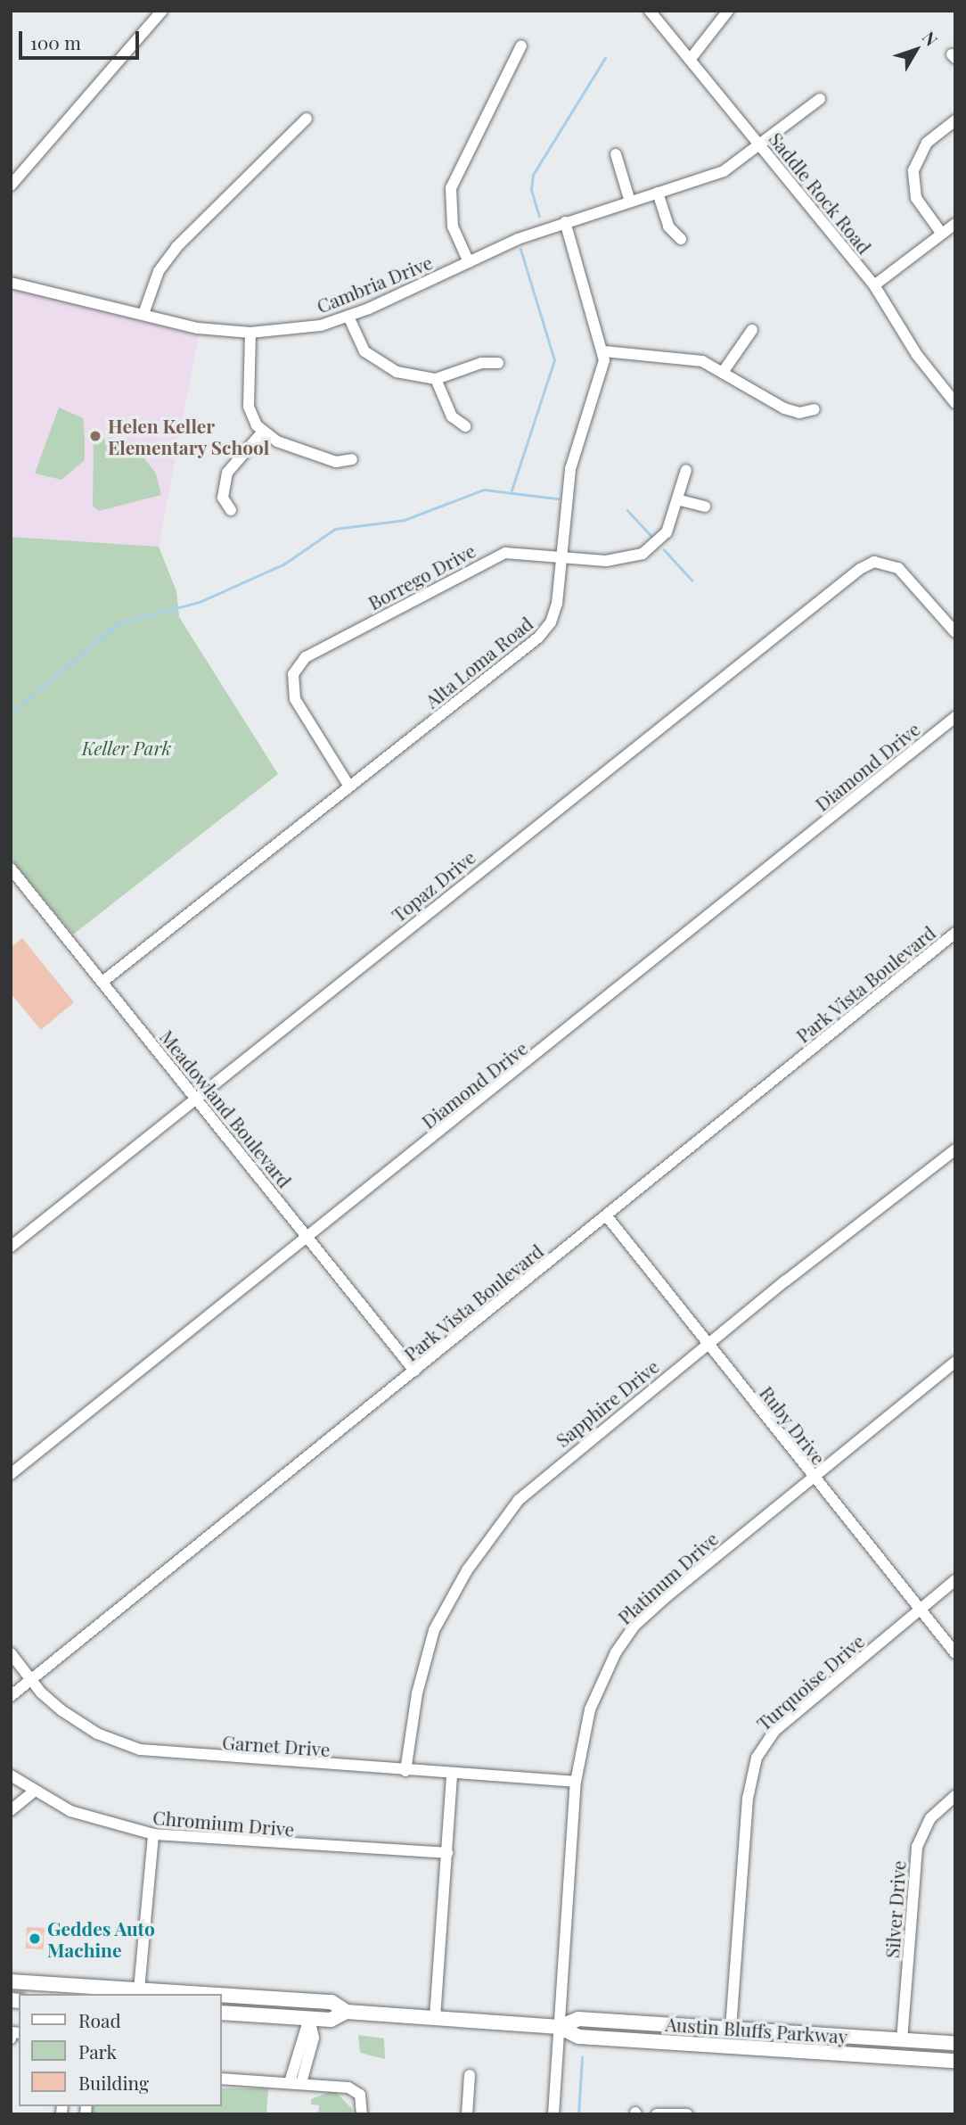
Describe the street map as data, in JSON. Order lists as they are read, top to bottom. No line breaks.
{"streets":{"main road":["Austin Bluffs Parkway"],"street":["Saddle Rock Road","Cambria Drive","Borrego Drive","Alta Loma Road","Diamond Drive","Topaz Drive","Park Vista Boulevard","Meadowland Boulevard","Sapphire Drive","Ruby Drive","Platinum Drive","Turquoise Drive","Garnet Drive","Chromium Drive","Silver Drive"]},"crossings":[["Saddle Rock Road","Cambria Drive"],["Borrego Drive","Alta Loma Road"],["Alta Loma Road","Meadowland Boulevard"],["Diamond Drive","Meadowland Boulevard"],["Topaz Drive","Meadowland Boulevard"],["Park Vista Boulevard","Meadowland Boulevard"],["Park Vista Boulevard","Ruby Drive"],["Park Vista Boulevard","Garnet Drive"],["Sapphire Drive","Ruby Drive"],["Sapphire Drive","Garnet Drive"],["Ruby Drive","Platinum Drive"],["Ruby Drive","Turquoise Drive"],["Platinum Drive","Garnet Drive"],["Platinum Drive","Austin Bluffs Parkway"],["Turquoise Drive","Austin Bluffs Parkway"],["Silver Drive","Austin Bluffs Parkway"]],"parks":["Keller Park"],"places":["Helen Keller Elementary School","Geddes Auto Machine"],"legend":["Road","Park","Building"],"scale_bar":"100 m","north":"top right"}
